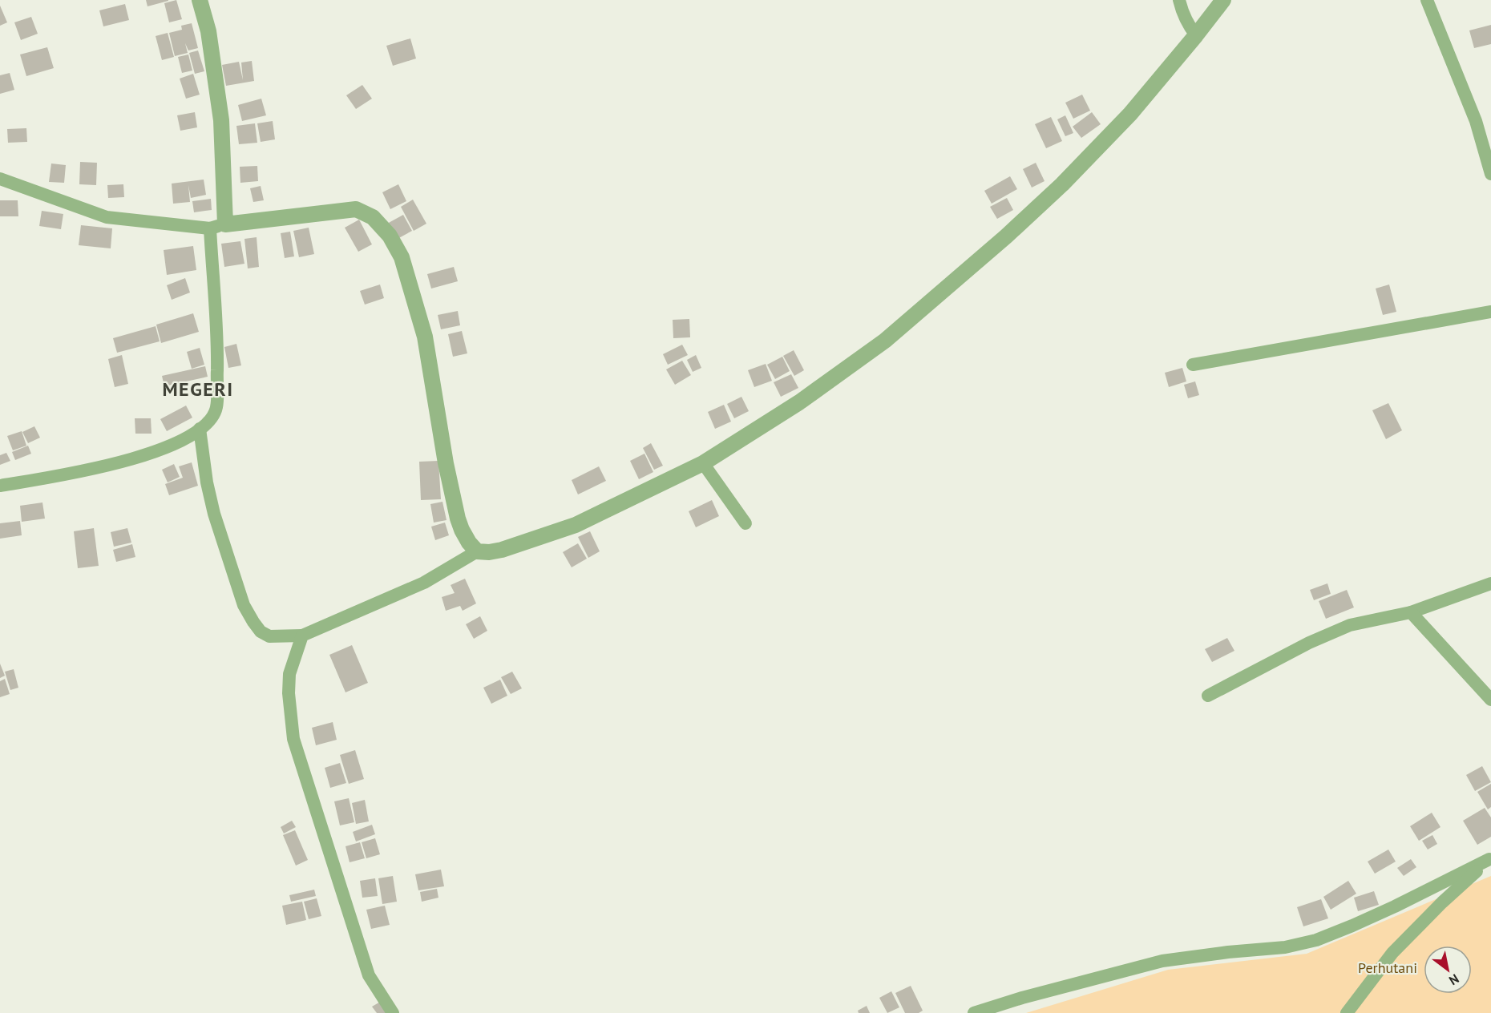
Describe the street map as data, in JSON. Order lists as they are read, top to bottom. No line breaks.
{"districts":["MEGERI"],"parks":["Perhutani"],"north":"bottom right"}
